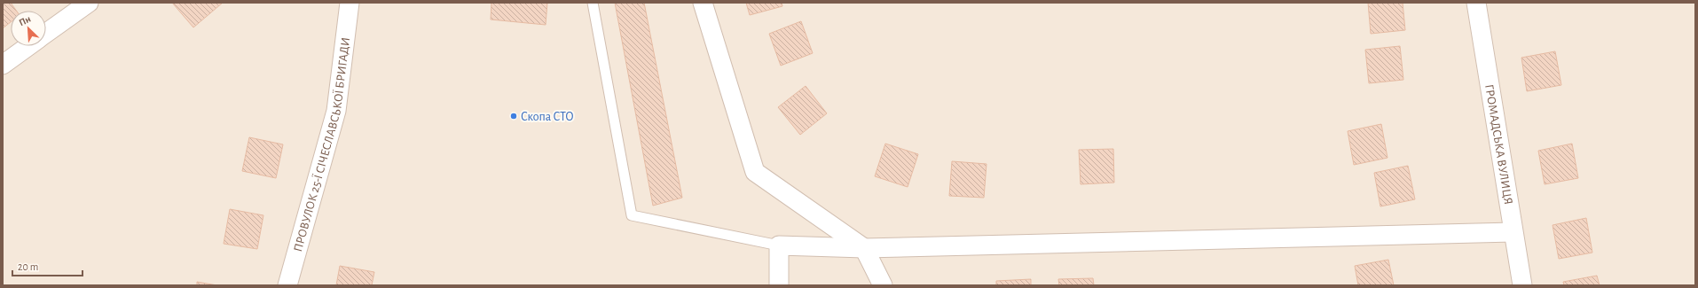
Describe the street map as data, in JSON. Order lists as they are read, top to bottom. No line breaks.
{"streets":{"street":["ПРОВУЛОК 25-Ї СІЧЕСЛАВСЬКОЇ БРИГАДИ","ГРОМАДСЬКА ВУЛИЦЯ"]},"places":["Скопа СТО"],"scale_bar":"20 m","north":"top left"}
